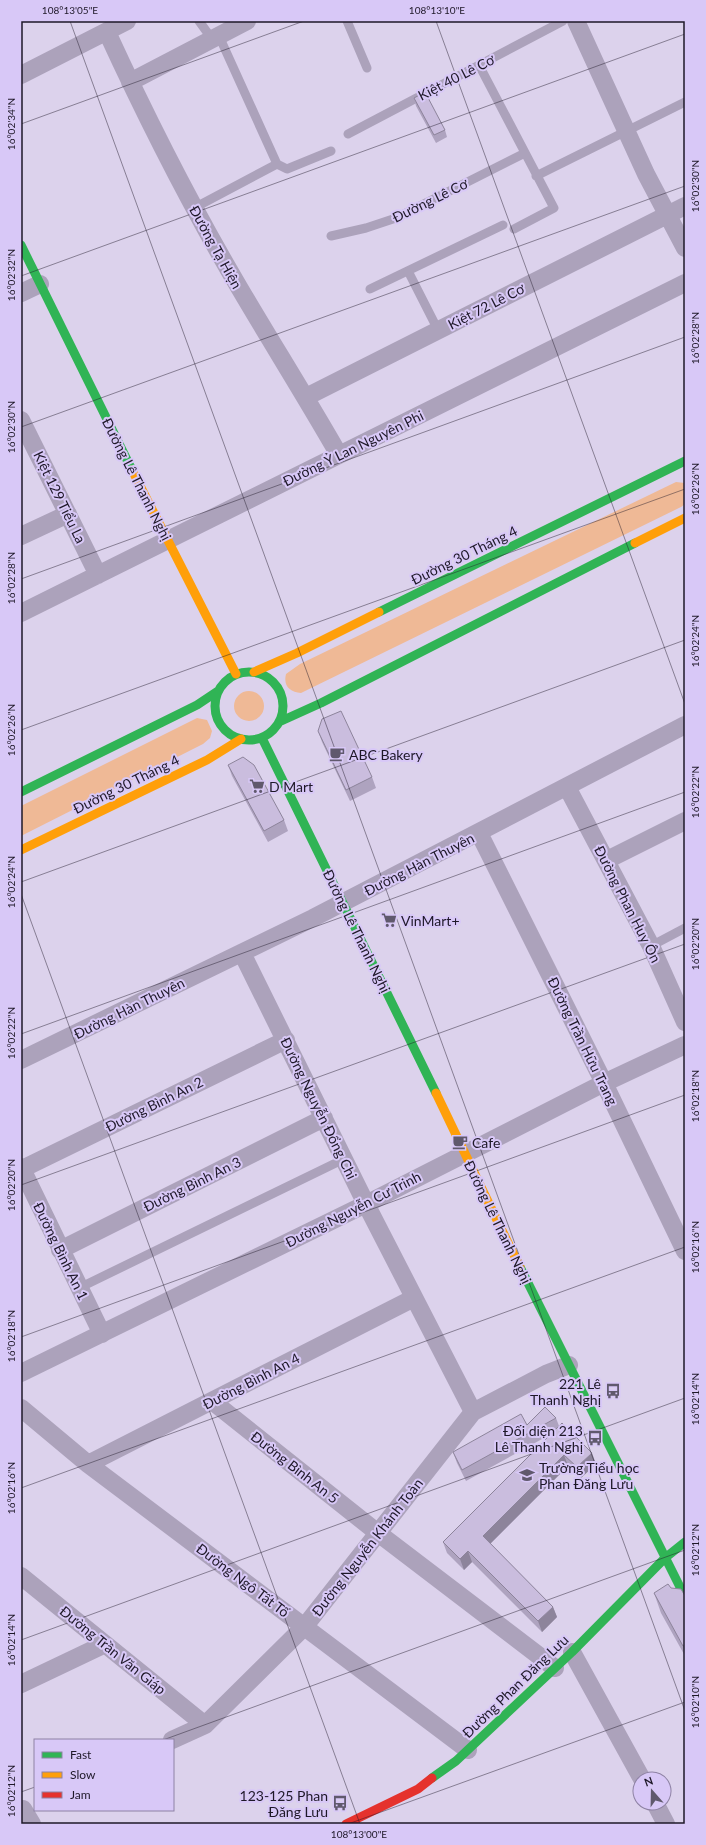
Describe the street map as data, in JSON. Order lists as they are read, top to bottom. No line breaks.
{"streets":{"street":["Đường Tạ Hiện","Kiệt 72 Lê Cơ","Đường Ỷ Lan Nguyên Phi","Đường Lê Thanh Nghị","Kiệt 129 Tiểu La","Đường 30 Tháng 4","Đường Hàn Thuyên","Đường Phan Huy Ôn","Đường Trần Hữu Trang","Đường Bình An 2","Đường Nguyễn Đổng Chi","Đường Bình An 3","Đường Nguyễn Cư Trinh","Đường Bình An 1","Đường Bình An 4","Đường Bình An 5","Đường Nguyễn Khánh Toàn","Đường Ngô Tất Tố","Đường Trần Văn Giáp","Đường Phan Đăng Lưu"],"lane":["Kiệt 40 Lê Cơ","Đường Lê Cơ"]},"crossings":[["Đường Tạ Hiện","Kiệt 72 Lê Cơ"],["Đường Tạ Hiện","Đường Ỷ Lan Nguyên Phi"],["Đường Ỷ Lan Nguyên Phi","Đường Lê Thanh Nghị"],["Đường Ỷ Lan Nguyên Phi","Kiệt 129 Tiểu La"],["Đường Lê Thanh Nghị","Đường 30 Tháng 4"],["Đường Lê Thanh Nghị","Đường Hàn Thuyên"],["Đường Lê Thanh Nghị","Đường Nguyễn Cư Trinh"],["Đường Lê Thanh Nghị","Đường Nguyễn Khánh Toàn"],["Đường Lê Thanh Nghị","Đường Phan Đăng Lưu"],["Đường Hàn Thuyên","Đường Phan Huy Ôn"],["Đường Hàn Thuyên","Đường Trần Hữu Trang"],["Đường Hàn Thuyên","Đường Nguyễn Đổng Chi"],["Đường Trần Hữu Trang","Đường Nguyễn Cư Trinh"],["Đường Bình An 2","Đường Nguyễn Đổng Chi"],["Đường Bình An 2","Đường Bình An 1"],["Đường Nguyễn Đổng Chi","Đường Bình An 3"],["Đường Nguyễn Đổng Chi","Đường Nguyễn Cư Trinh"],["Đường Nguyễn Đổng Chi","Đường Bình An 4"],["Đường Nguyễn Đổng Chi","Đường Nguyễn Khánh Toàn"],["Đường Bình An 3","Đường Bình An 1"],["Đường Nguyễn Cư Trinh","Đường Bình An 1"],["Đường Bình An 4","Đường Bình An 5"],["Đường Bình An 4","Đường Ngô Tất Tố"],["Đường Bình An 5","Đường Nguyễn Khánh Toàn"],["Đường Bình An 5","Đường Phan Đăng Lưu"],["Đường Nguyễn Khánh Toàn","Đường Ngô Tất Tố"],["Đường Nguyễn Khánh Toàn","Đường Trần Văn Giáp"],["Đường Ngô Tất Tố","Đường Phan Đăng Lưu"]],"places":{"cafe":["ABC Bakery","Cafe"],"supermarket":["D Mart","VinMart+"],"bus stop":["221 Lê Thanh Nghị","Đối diện 213 Lê Thanh Nghị","123-125 Phan Đăng Lưu"],"school or university":["Trường Tiểu học Phan Đăng Lưu"]},"legend":["Fast","Slow","Jam"],"north":"top","coordinates":["108°13'05\"E","108°13'10\"E","16°02'34\"N","16°02'30\"N","16°02'32\"N","16°02'28\"N","16°02'26\"N","16°02'24\"N","16°02'22\"N","16°02'20\"N","16°02'18\"N","16°02'16\"N","16°02'14\"N","16°02'12\"N","16°02'10\"N","108°13'00\"E"]}
